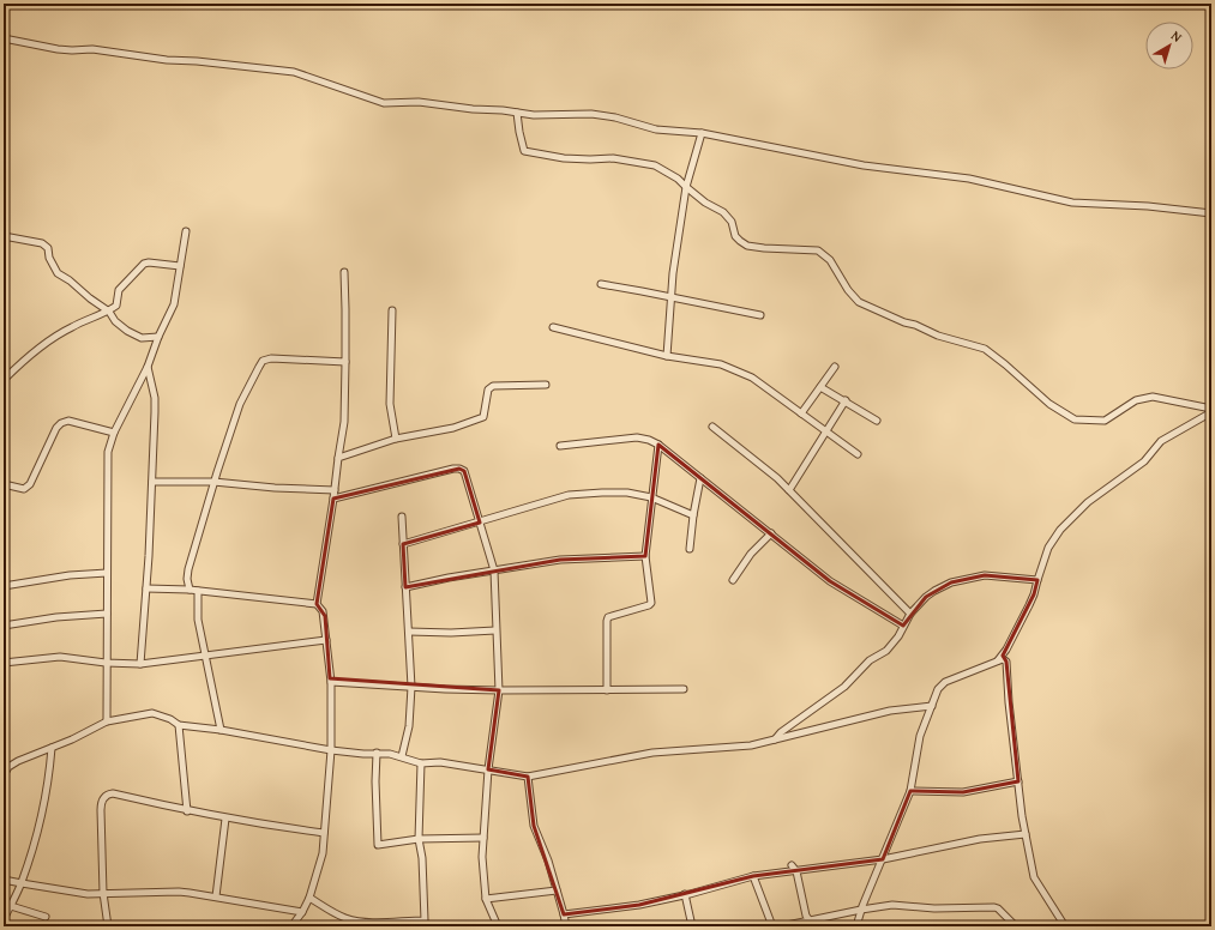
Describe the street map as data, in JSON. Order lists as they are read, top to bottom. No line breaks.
{"north":"top right"}
